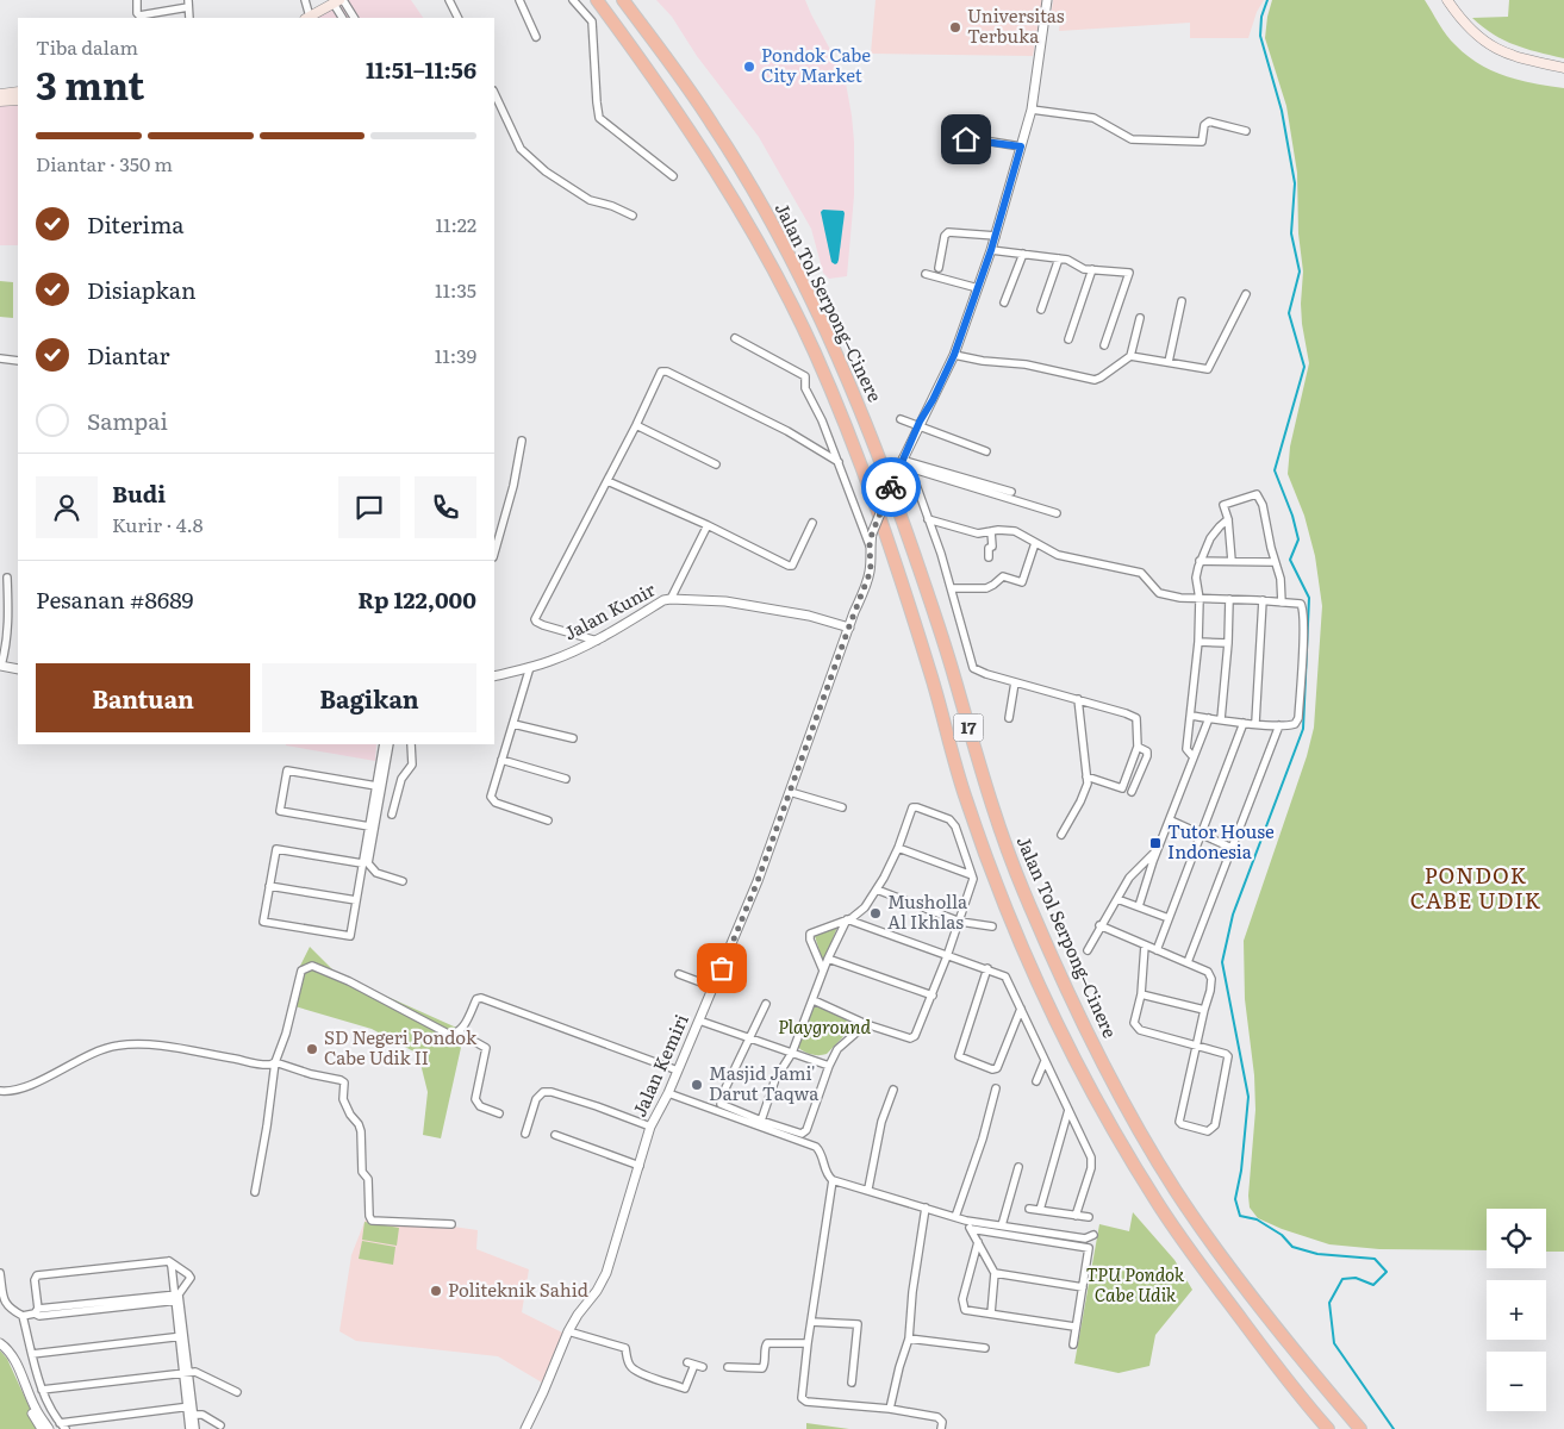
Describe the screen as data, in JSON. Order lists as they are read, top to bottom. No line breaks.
{"streets":{"highway":["Jalan Tol Serpong–Cinere","17"],"street":["Jalan Kunir","Jalan Kemiri"]},"crossings":[["Jalan Kunir","Jalan Kemiri"]],"districts":["PONDOK CABE UDIK"],"parks":["Playground","TPU Pondok Cabe Udik"],"places":{"other":["Universitas Terbuka","Pondok Cabe City Market","Musholla Al Ikhlas","SD Negeri Pondok Cabe Udik II","Masjid Jami' Darut Taqwa","Politeknik Sahid"],"transit":["Tutor House Indonesia"]},"page":{"heading":["3 mnt","Tiba dalam","11:51–11:56"],"panel":["Budi","Kurir · 4.8","Pesanan #8689","Rp 122,000"],"bar":"Diantar · 350 m","list":[["Diterima","11:22"],["Disiapkan","11:35"],["Diantar","11:39"],"Sampai"],"buttons":["Bantuan","Bagikan"],"map_buttons":["+","−"]}}
